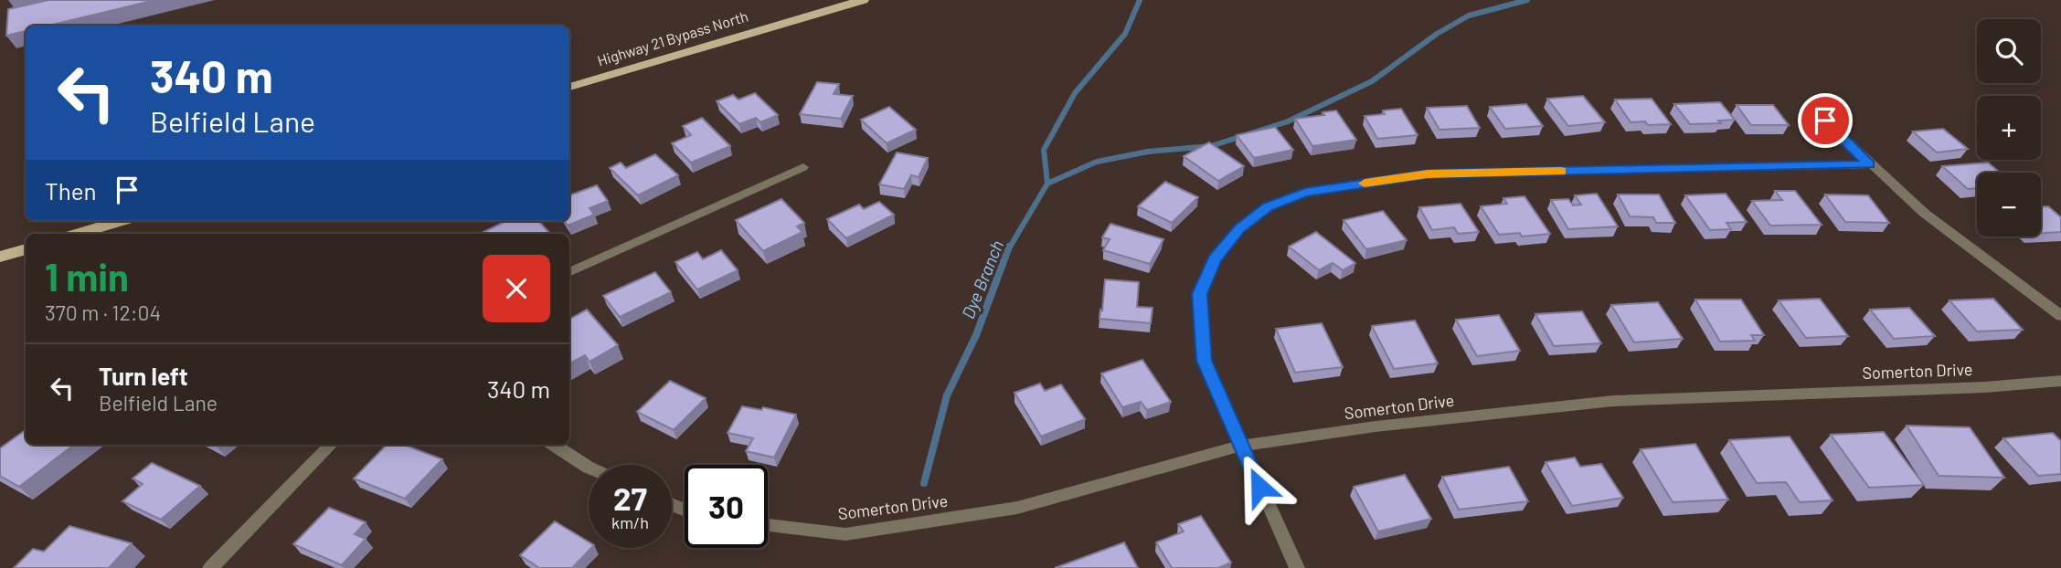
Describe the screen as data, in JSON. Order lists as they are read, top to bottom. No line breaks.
{"streets":{"main road":["Highway 21 Bypass North"],"street":["Somerton Drive"]},"water":["Dye Branch"],"page":{"map_buttons":["+","−"],"turn":["340 m","Belfield Lane"],"then":"Then","heading":["1 min","370 m · 12:04"],"list":[{"name":"Turn left","note":"Belfield Lane","value":"340 m"}],"speed":"27 km/h","limit":"30"}}
